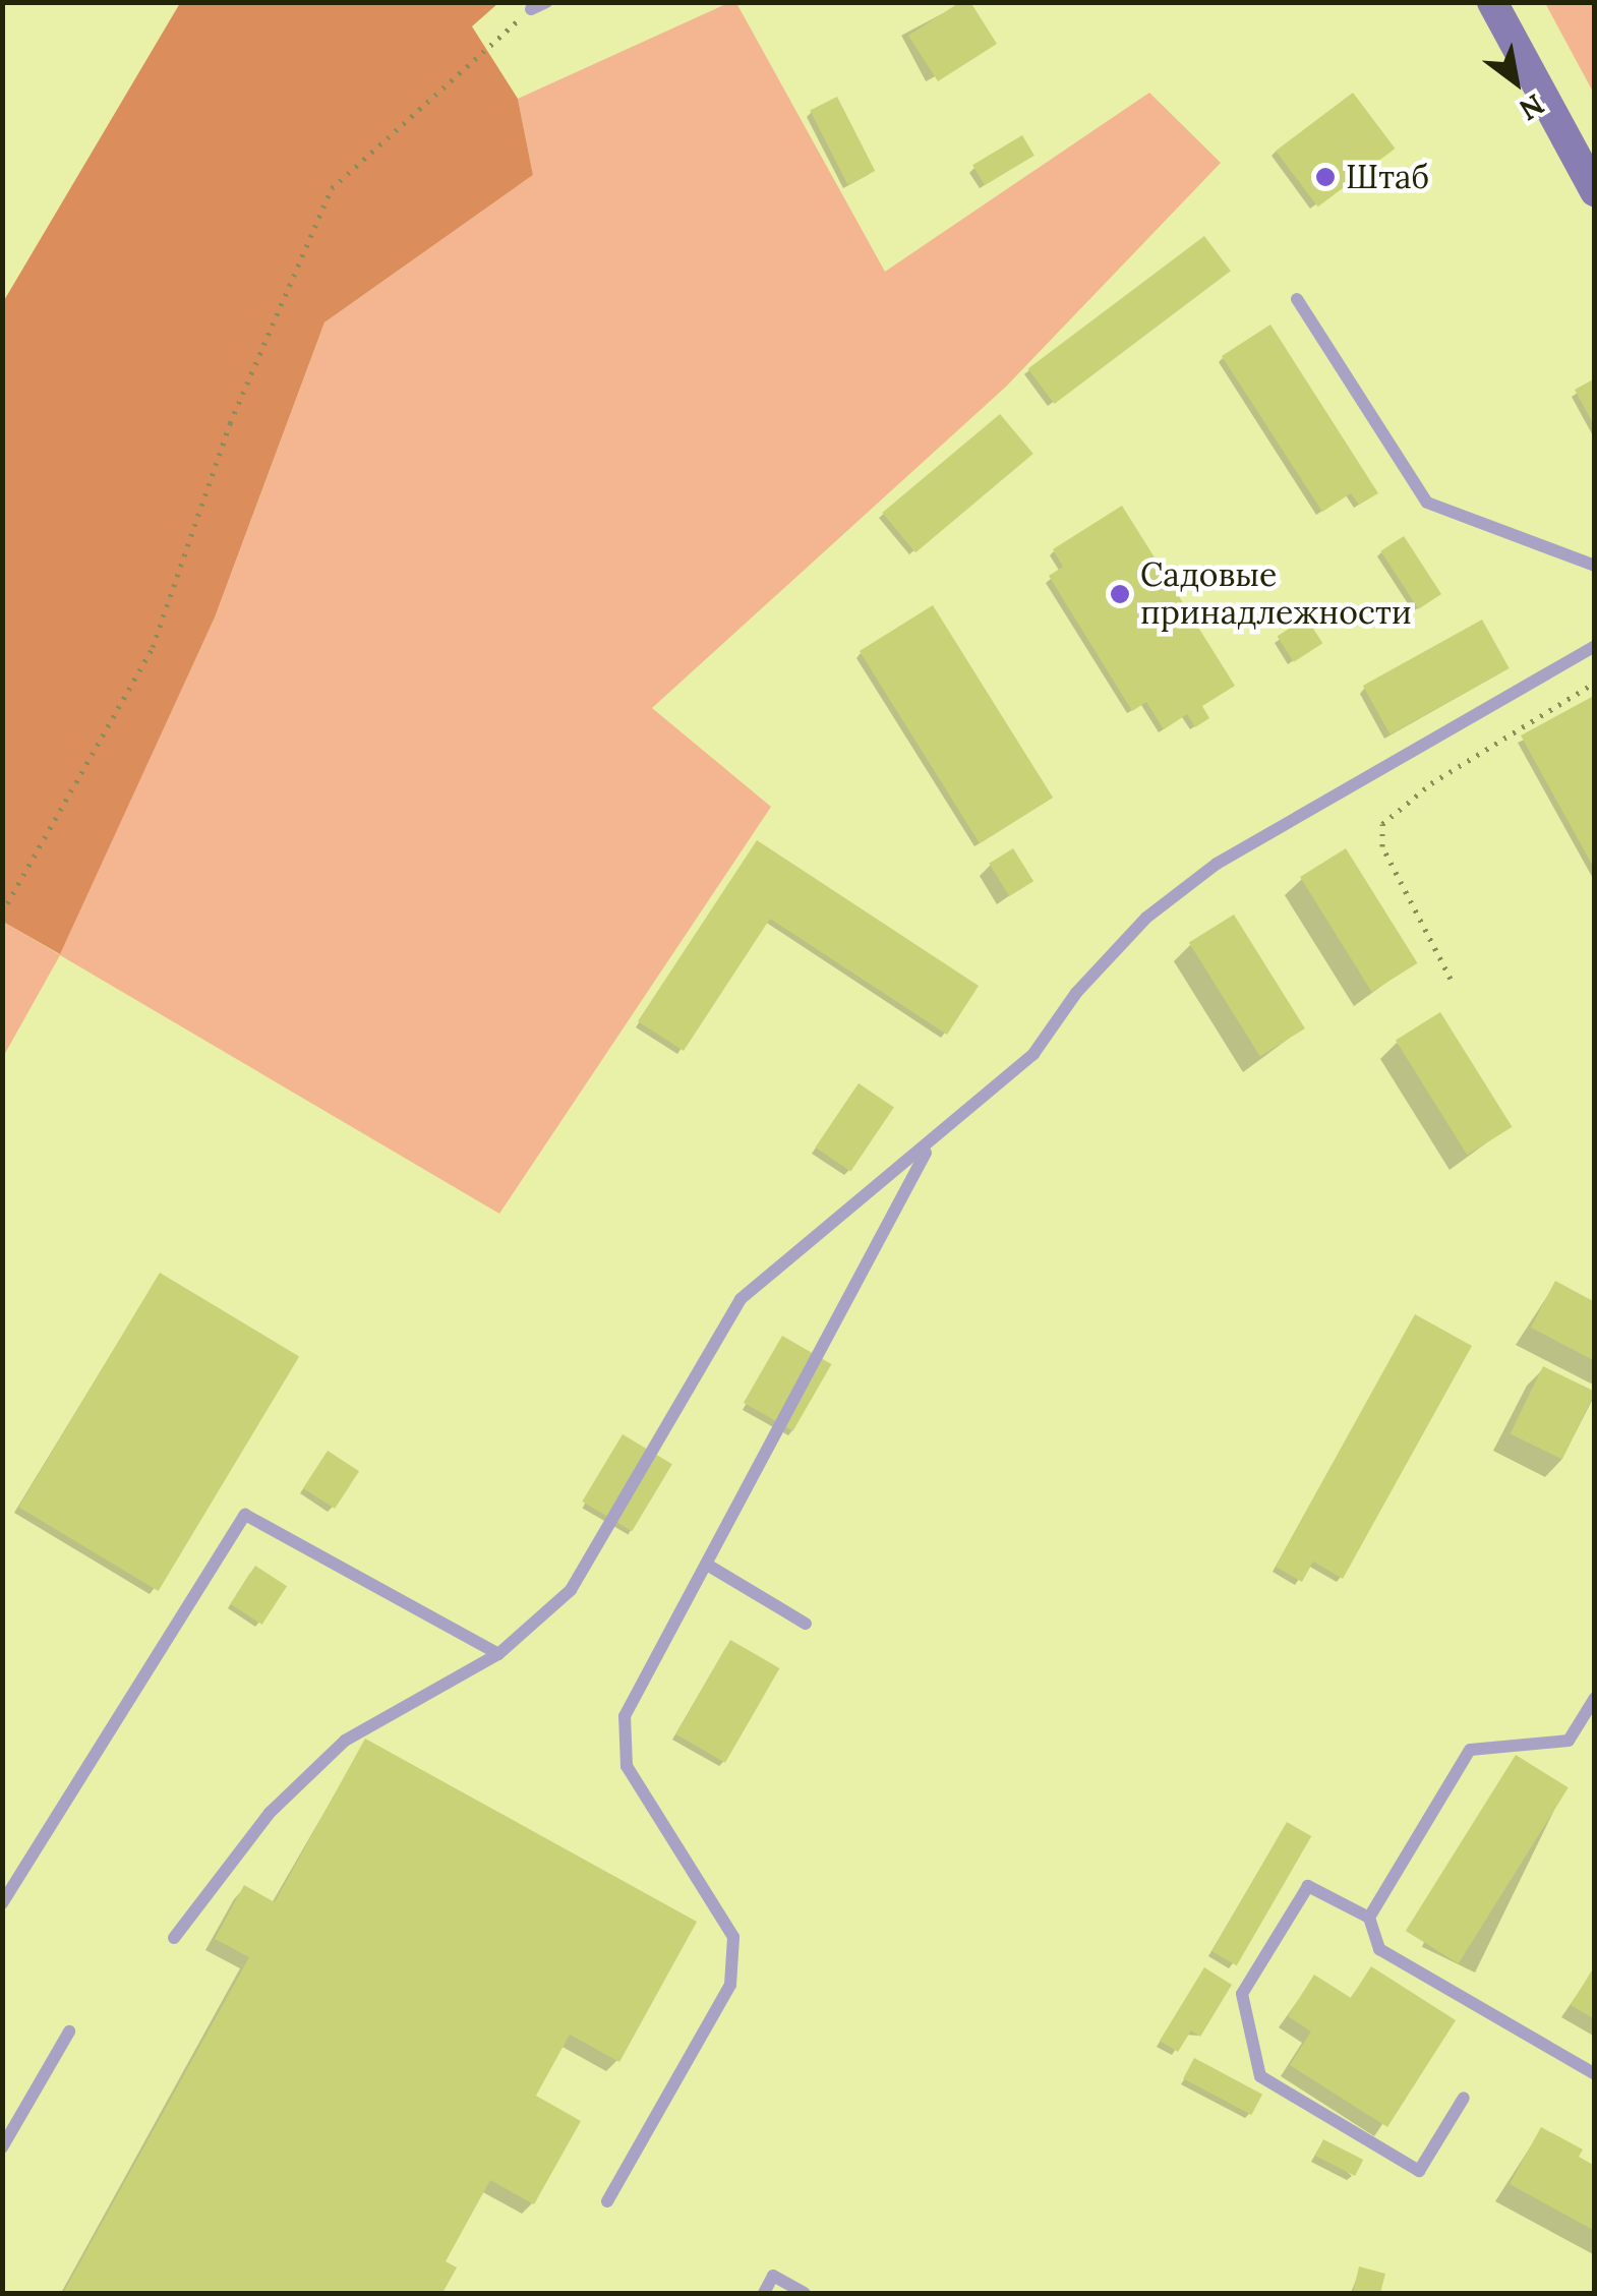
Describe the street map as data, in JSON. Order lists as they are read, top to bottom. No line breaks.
{"places":["Штаб","Садовые принадлежности"],"north":"bottom right"}
